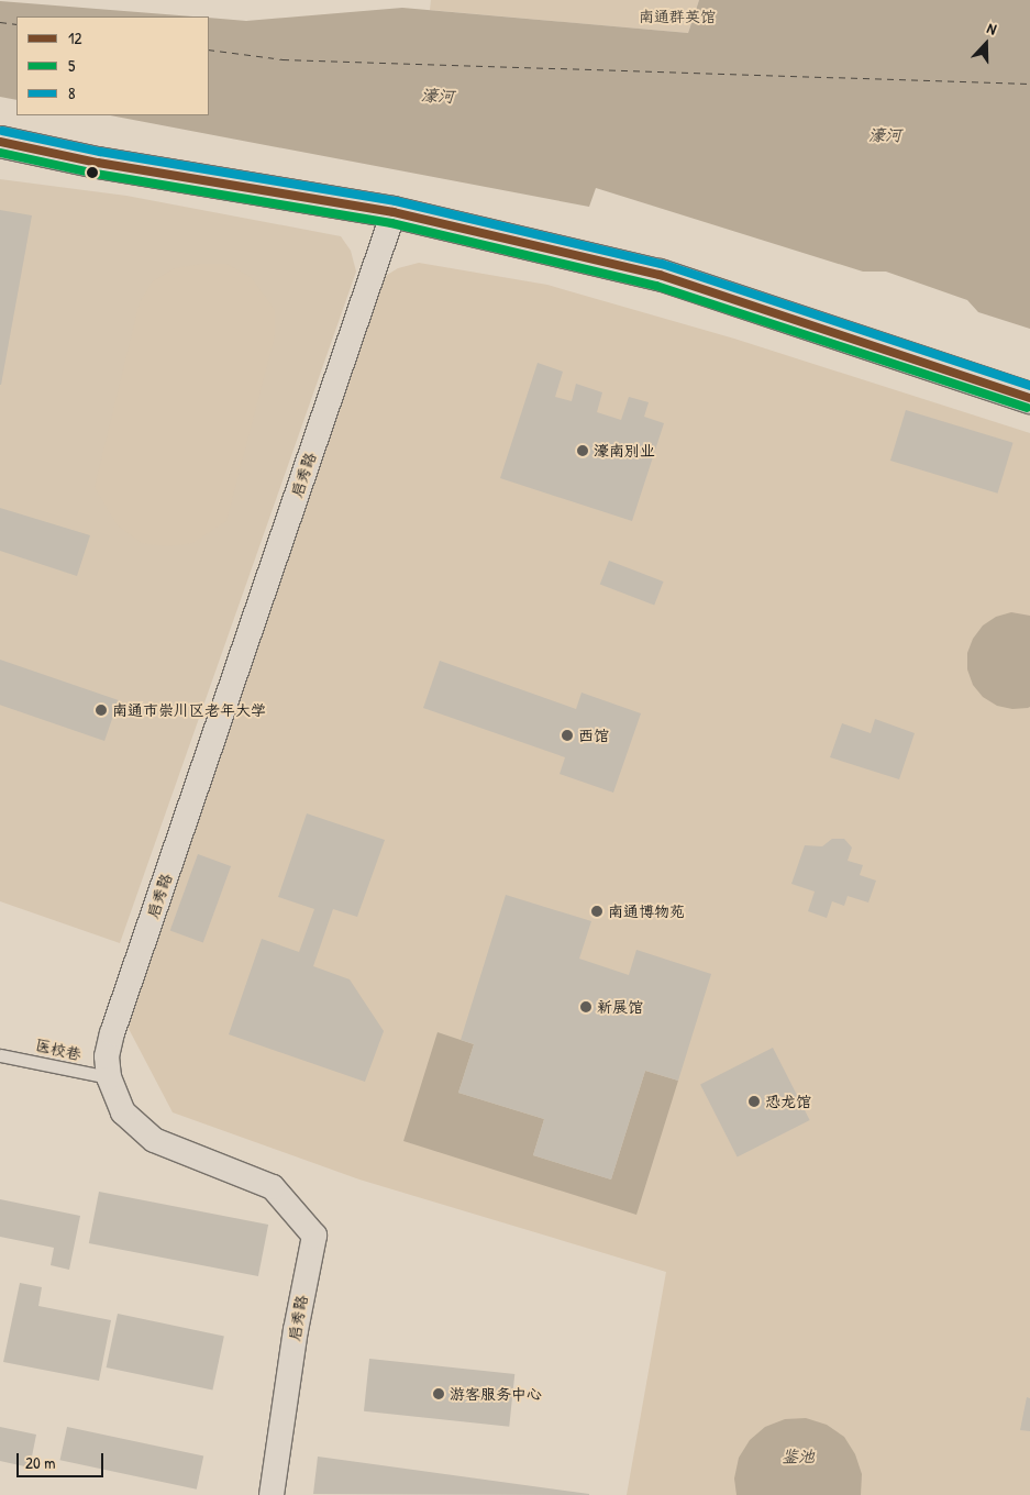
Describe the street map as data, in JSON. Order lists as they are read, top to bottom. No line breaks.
{"streets":{"street":["启秀路"],"lane":["医校巷"]},"crossings":[["启秀路","医校巷"]],"water":["濠河","鉴池"],"parks":["南通群英馆"],"places":["濠南别业","南通市崇川区老年大学","西馆","南通博物苑","新展馆","恐龙馆","游客服务中心"],"lines":["transit line 8","transit line 12","transit line 5"],"legend":["12","5","8"],"scale_bar":"20 m","north":"top"}
